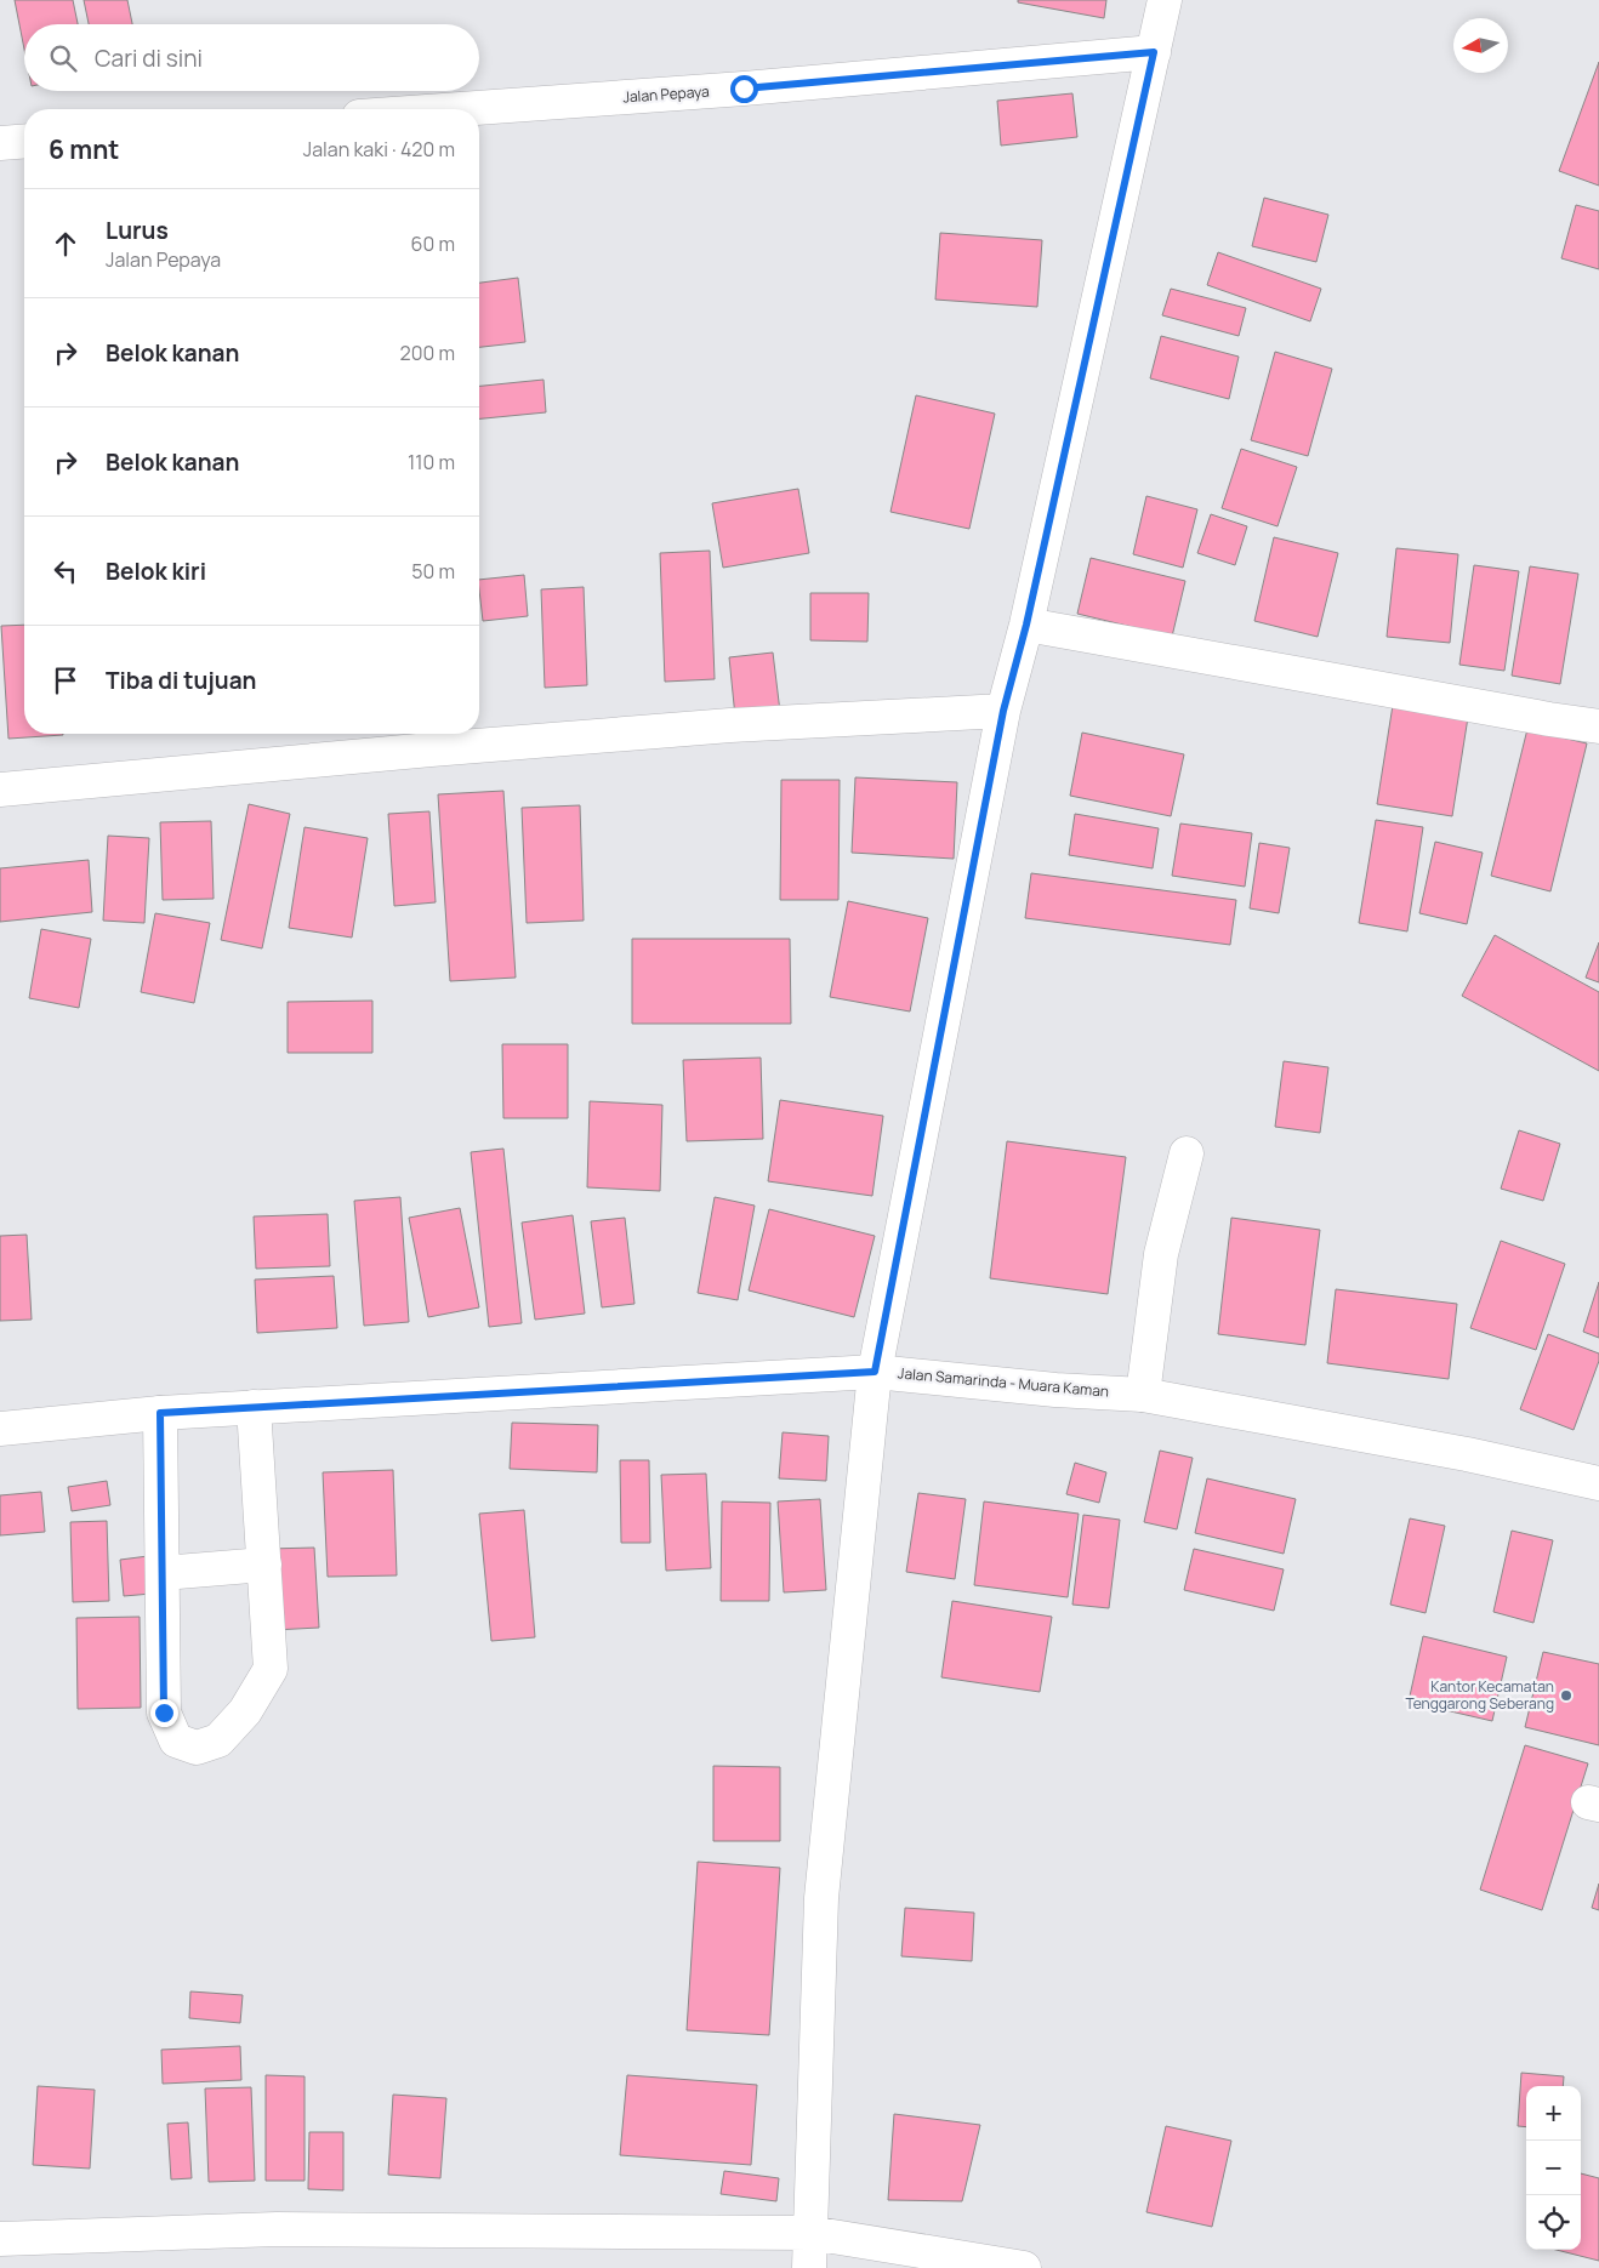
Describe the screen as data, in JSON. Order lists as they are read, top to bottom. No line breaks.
{"streets":{"street":["Jalan Pepaya","Jalan Samarinda - Muara Kaman"]},"places":["Kantor Kecamatan Tenggarong Seberang"],"north":"left","page":{"search":"Cari di sini","heading":["6 mnt","Jalan kaki · 420 m"],"list":[["Lurus","Jalan Pepaya","60 m"],["Belok kanan","200 m"],["Belok kanan","110 m"],["Belok kiri","50 m"],"Tiba di tujuan"],"map_buttons":["+","−"]}}
